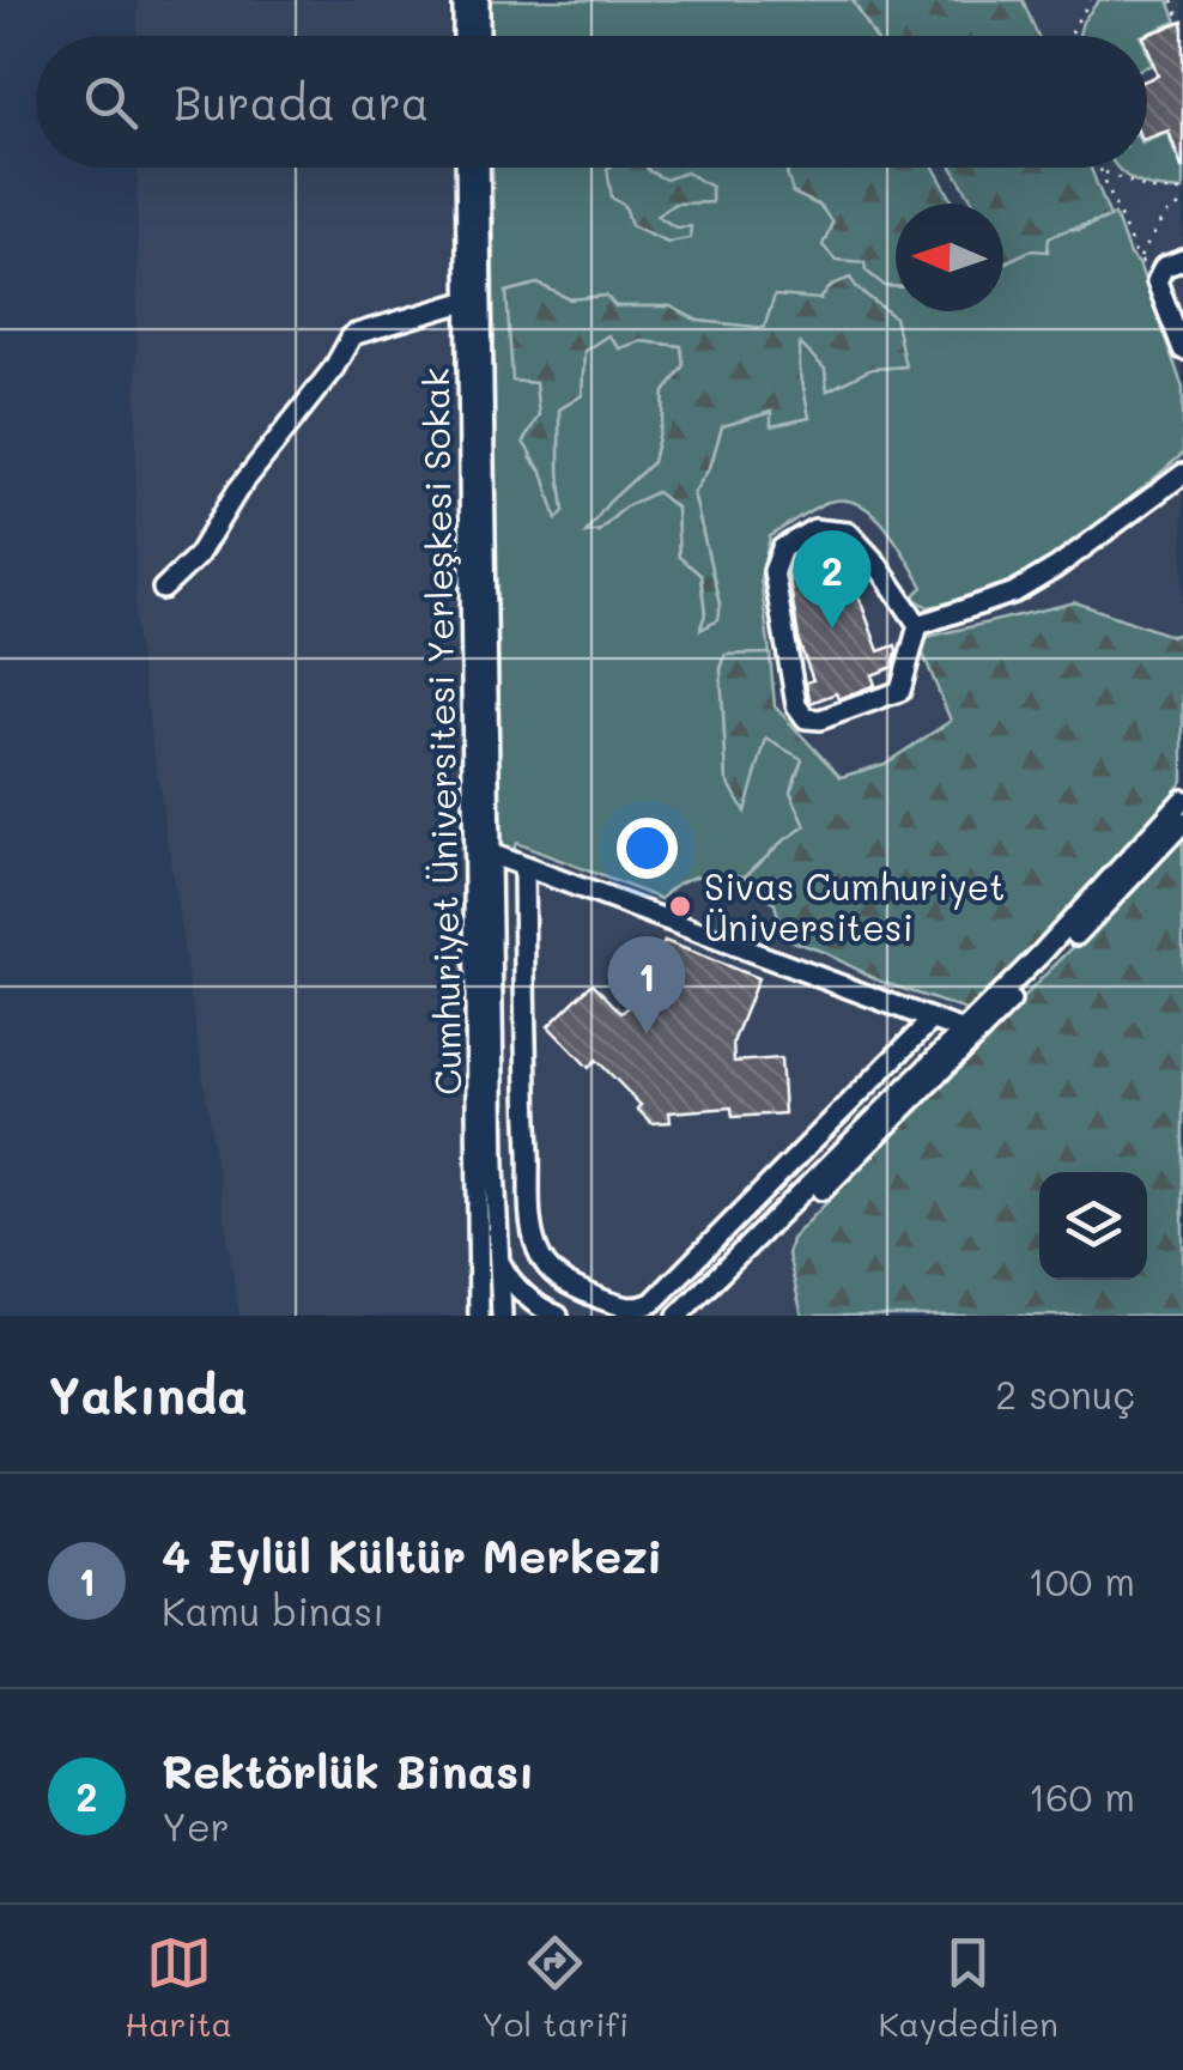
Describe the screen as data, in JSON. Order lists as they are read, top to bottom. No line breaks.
{"streets":{"street":["Cumhuriyet Üniversitesi Yerleşkesi Sokak"]},"places":["Sivas Cumhuriyet Üniversitesi"],"north":"left","page":{"search":"Burada ara","pins":["2","1"],"heading":["Yakında","2 sonuç"],"list":[{"mark":"1","name":"4 Eylül Kültür Merkezi","note":"Kamu binası","value":"100 m"},{"mark":"2","name":"Rektörlük Binası","note":"Yer","value":"160 m"}],"nav":["Harita","Yol tarifi","Kaydedilen"]}}
